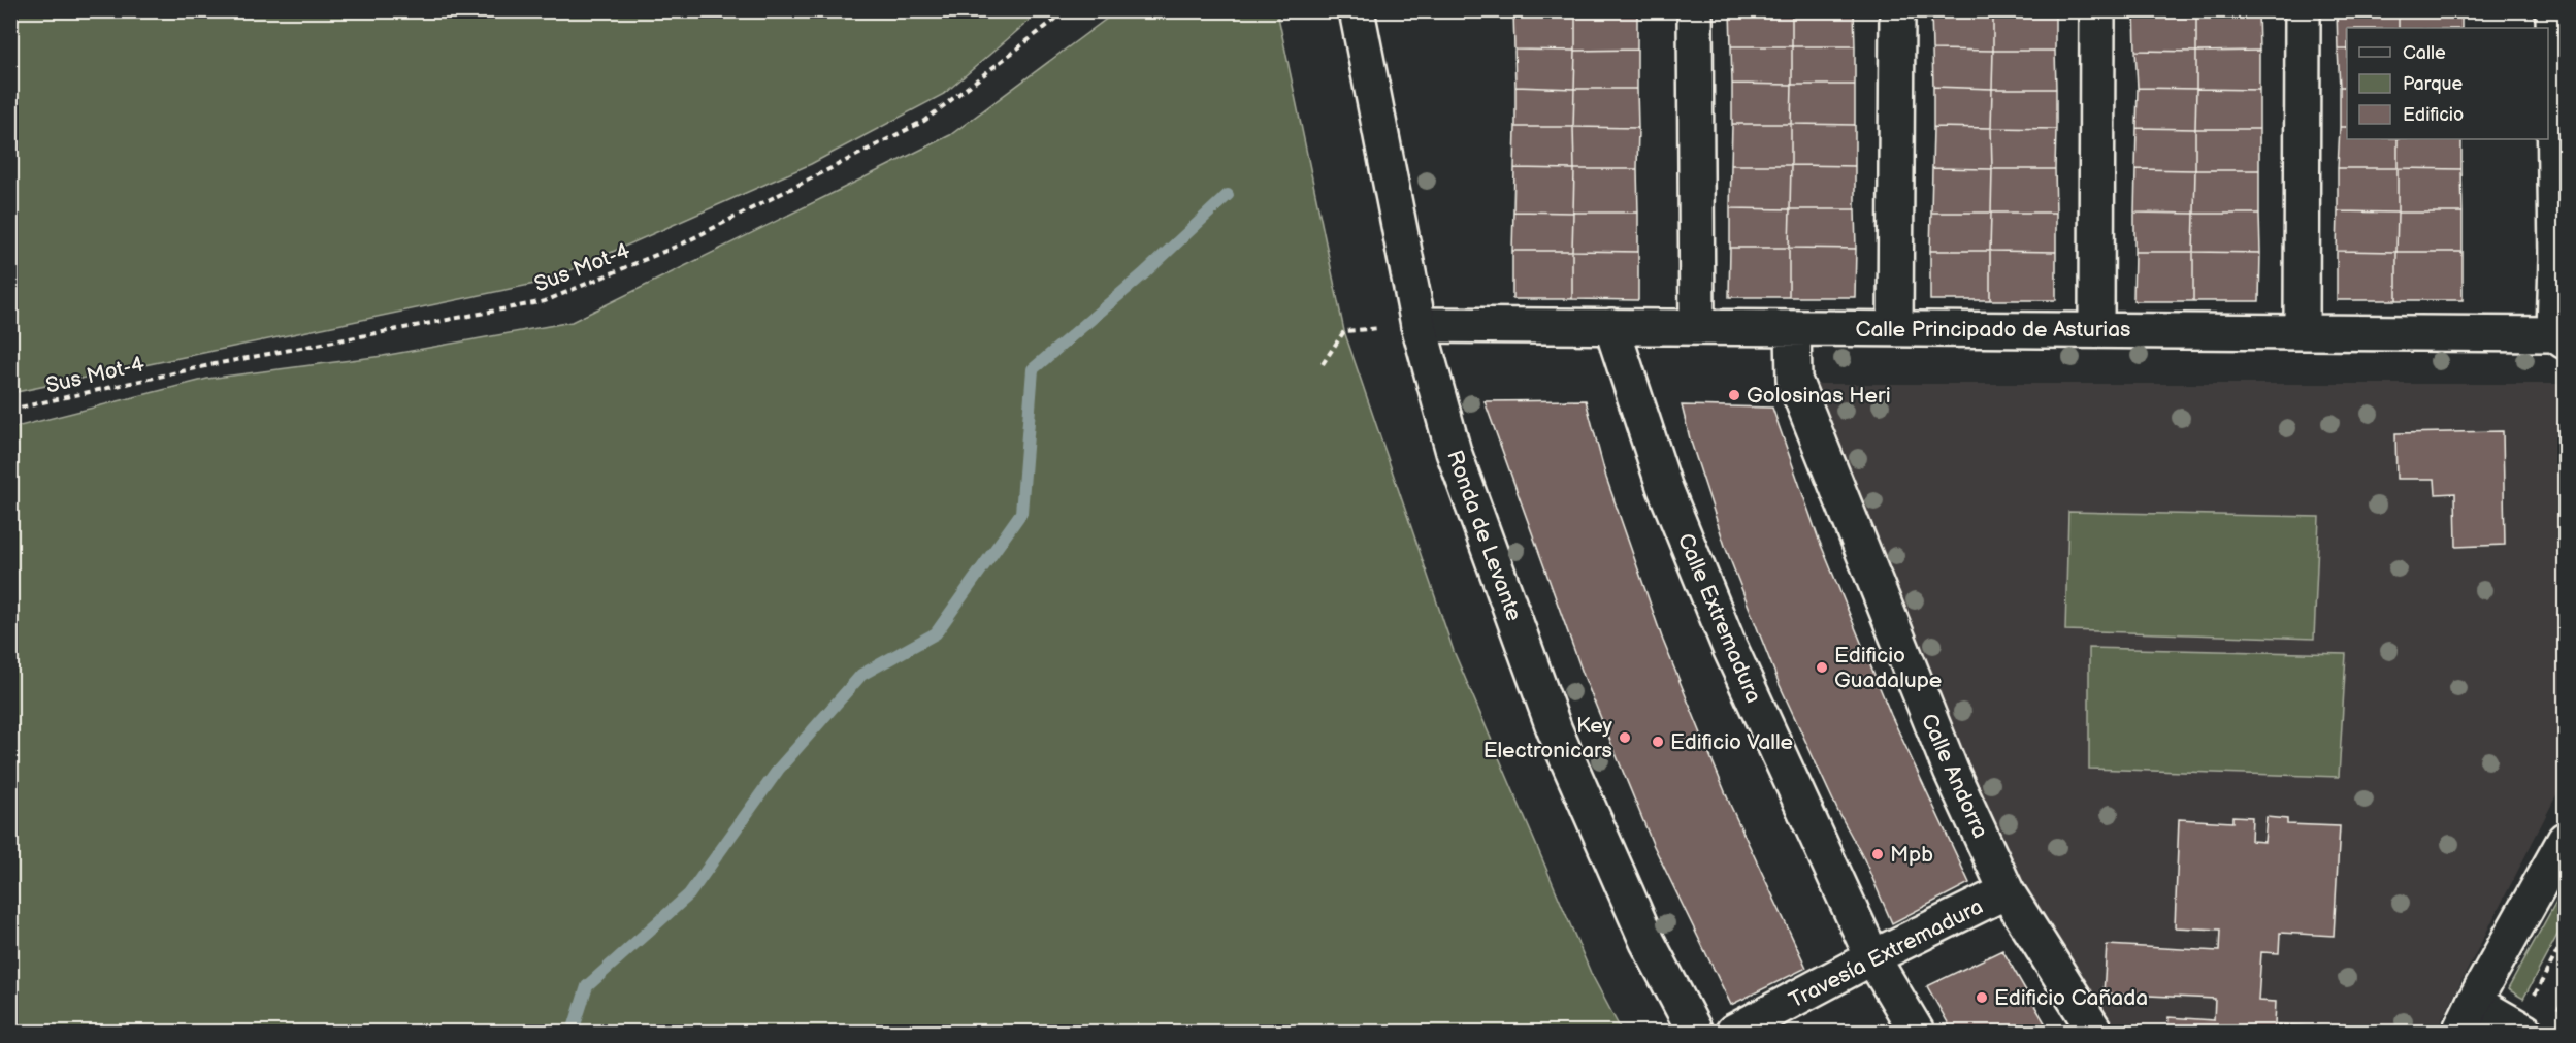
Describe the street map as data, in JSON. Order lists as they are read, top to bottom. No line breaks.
{"streets":{"street":["Calle Principado de Asturias","Ronda de Levante","Calle Extremadura","Calle Andorra","Travesía Extremadura"],"path":["Sus Mot-4"]},"crossings":[["Calle Principado de Asturias","Ronda de Levante"],["Calle Principado de Asturias","Calle Extremadura"],["Calle Principado de Asturias","Calle Andorra"],["Calle Extremadura","Travesía Extremadura"],["Calle Andorra","Travesía Extremadura"]],"places":["Golosinas Heri","Edificio Guadalupe","Key Electronicars","Edificio Valle","Mpb","Edificio Cañada"],"legend":["Calle","Parque","Edificio"]}
